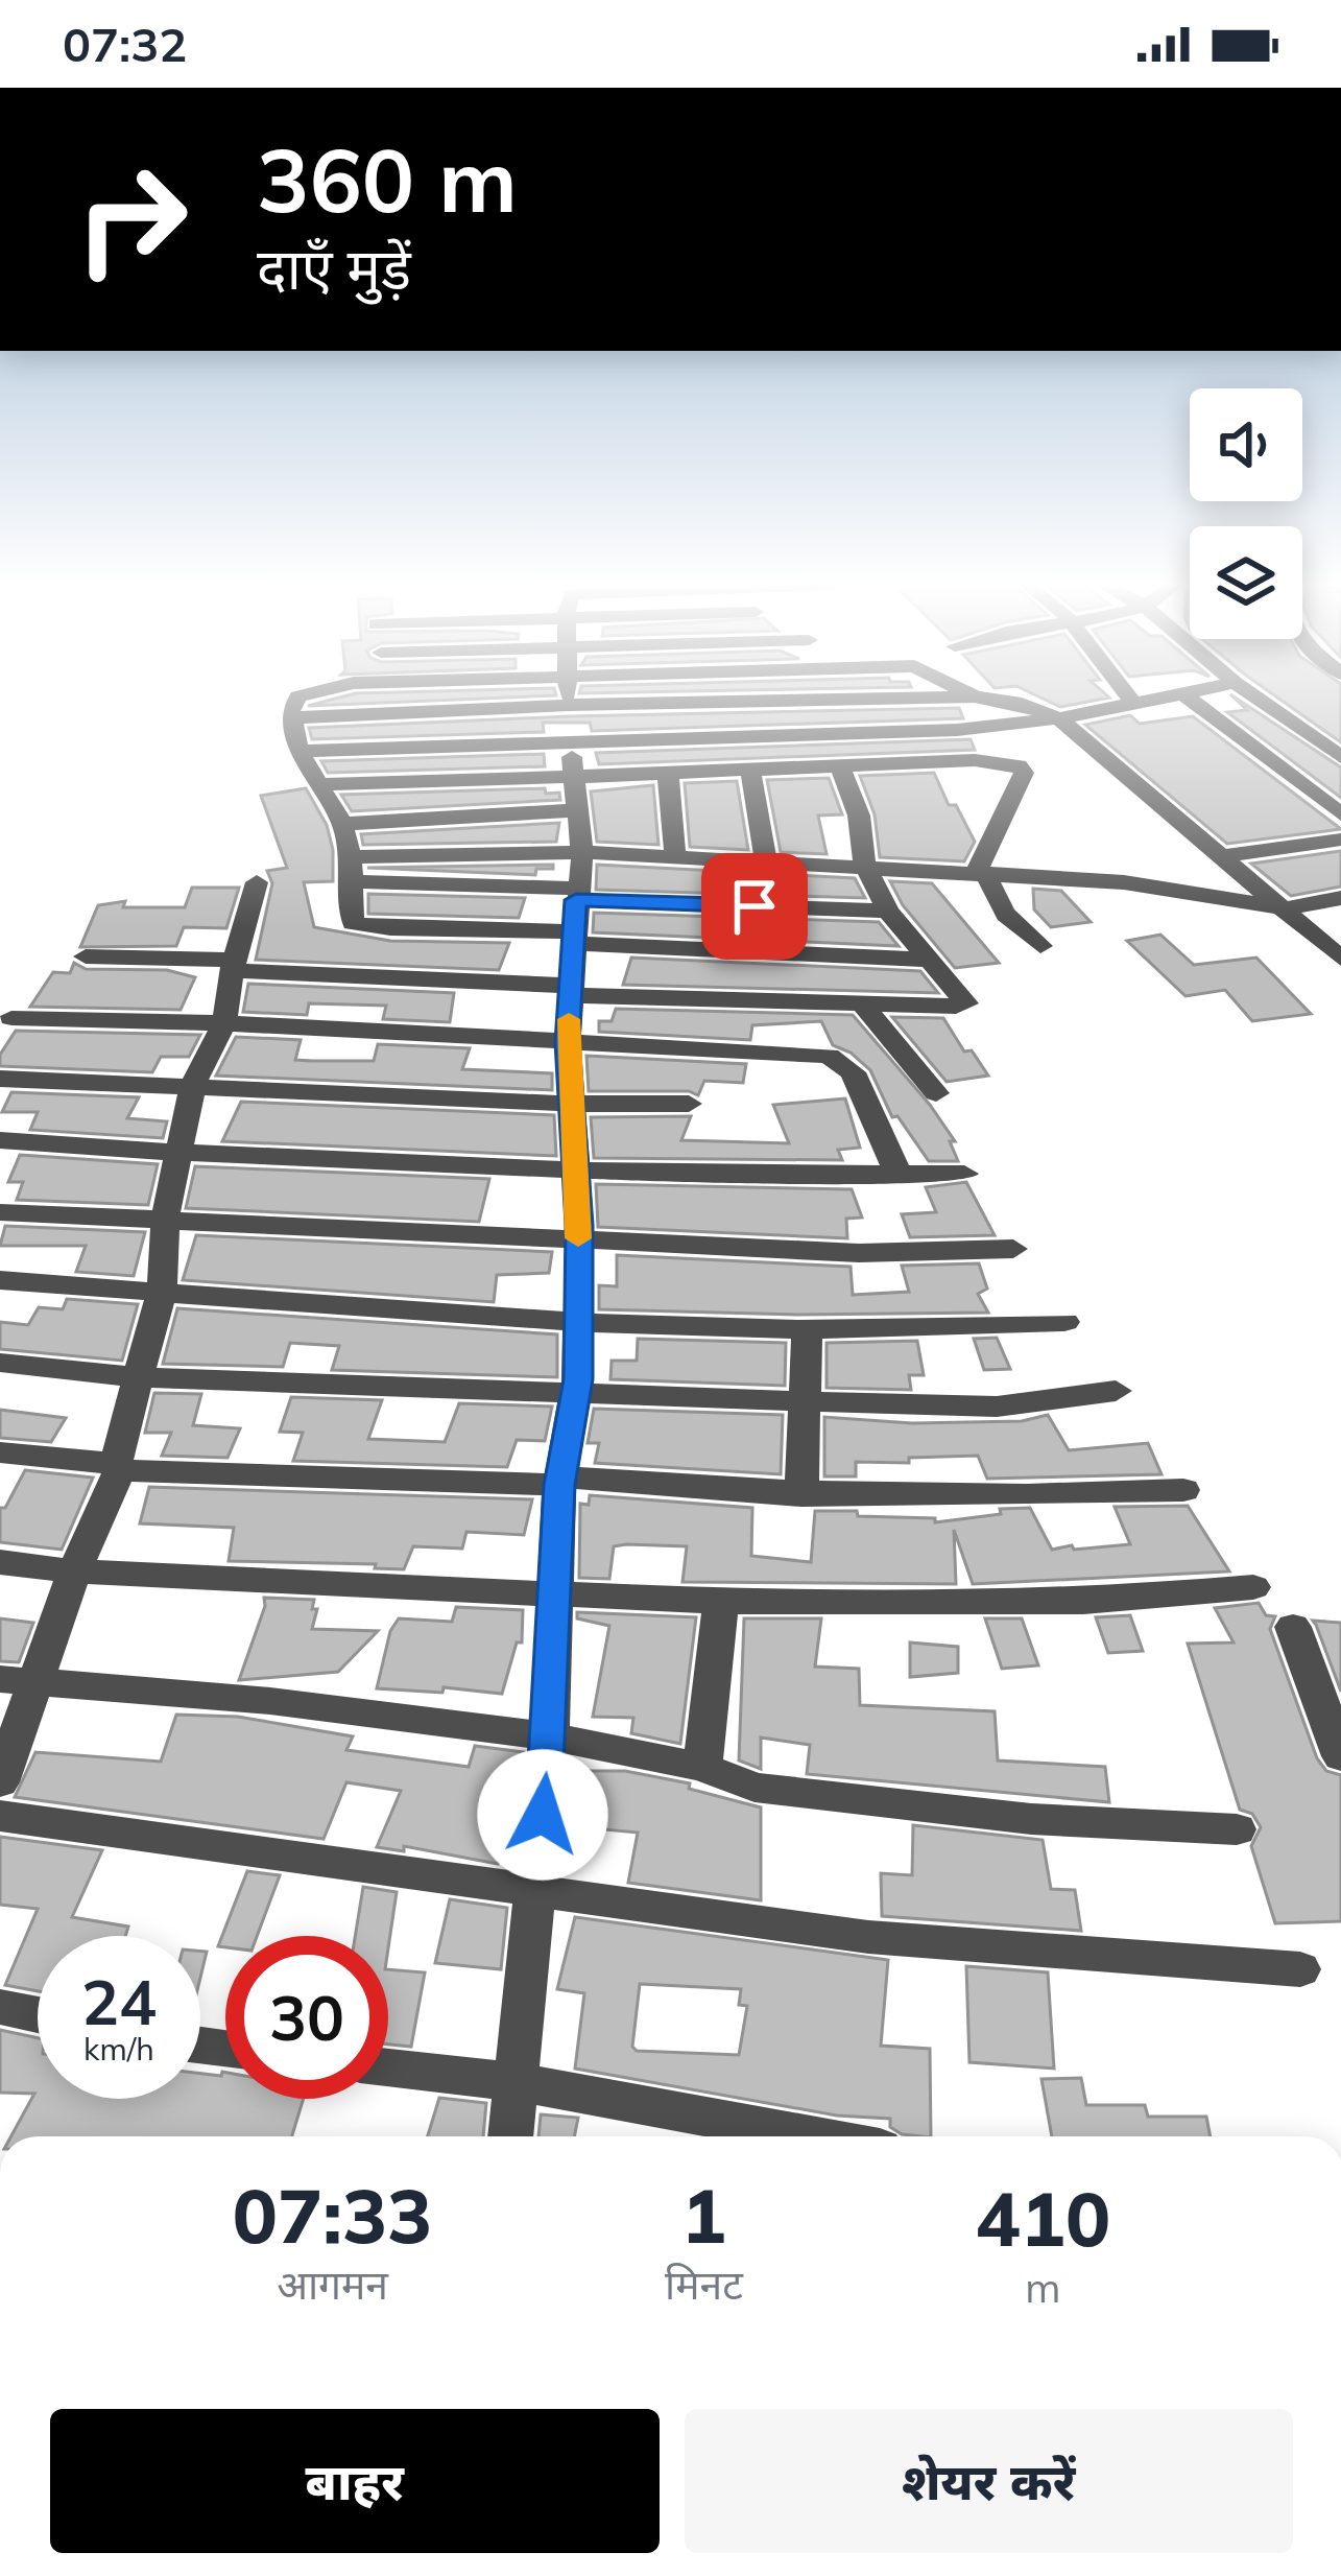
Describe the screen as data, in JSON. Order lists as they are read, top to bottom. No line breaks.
{"page":{"status":"07:32","turn":["360 m","दाएँ मुड़ें"],"speed":"24 km/h","limit":"30","eta":["07:33","आगमन","1","मिनट","410","m"],"buttons":["बाहर","शेयर करें"]}}
